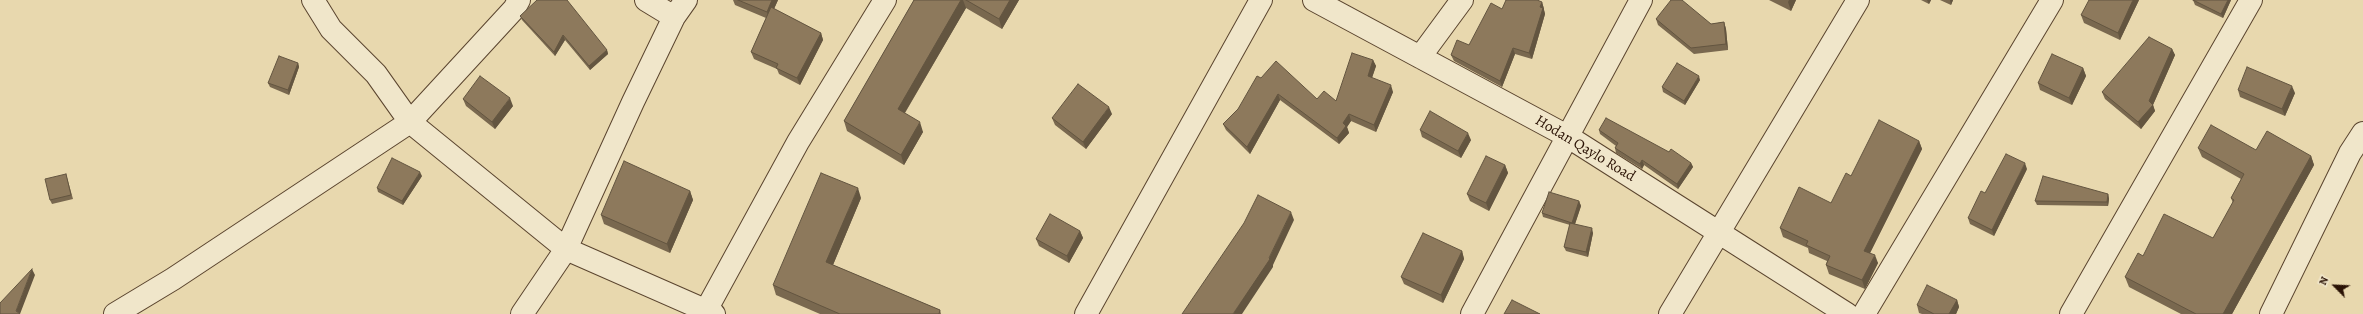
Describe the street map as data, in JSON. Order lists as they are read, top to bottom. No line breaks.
{"streets":{"street":["Hodan Qaylo Road"]},"north":"top left"}
